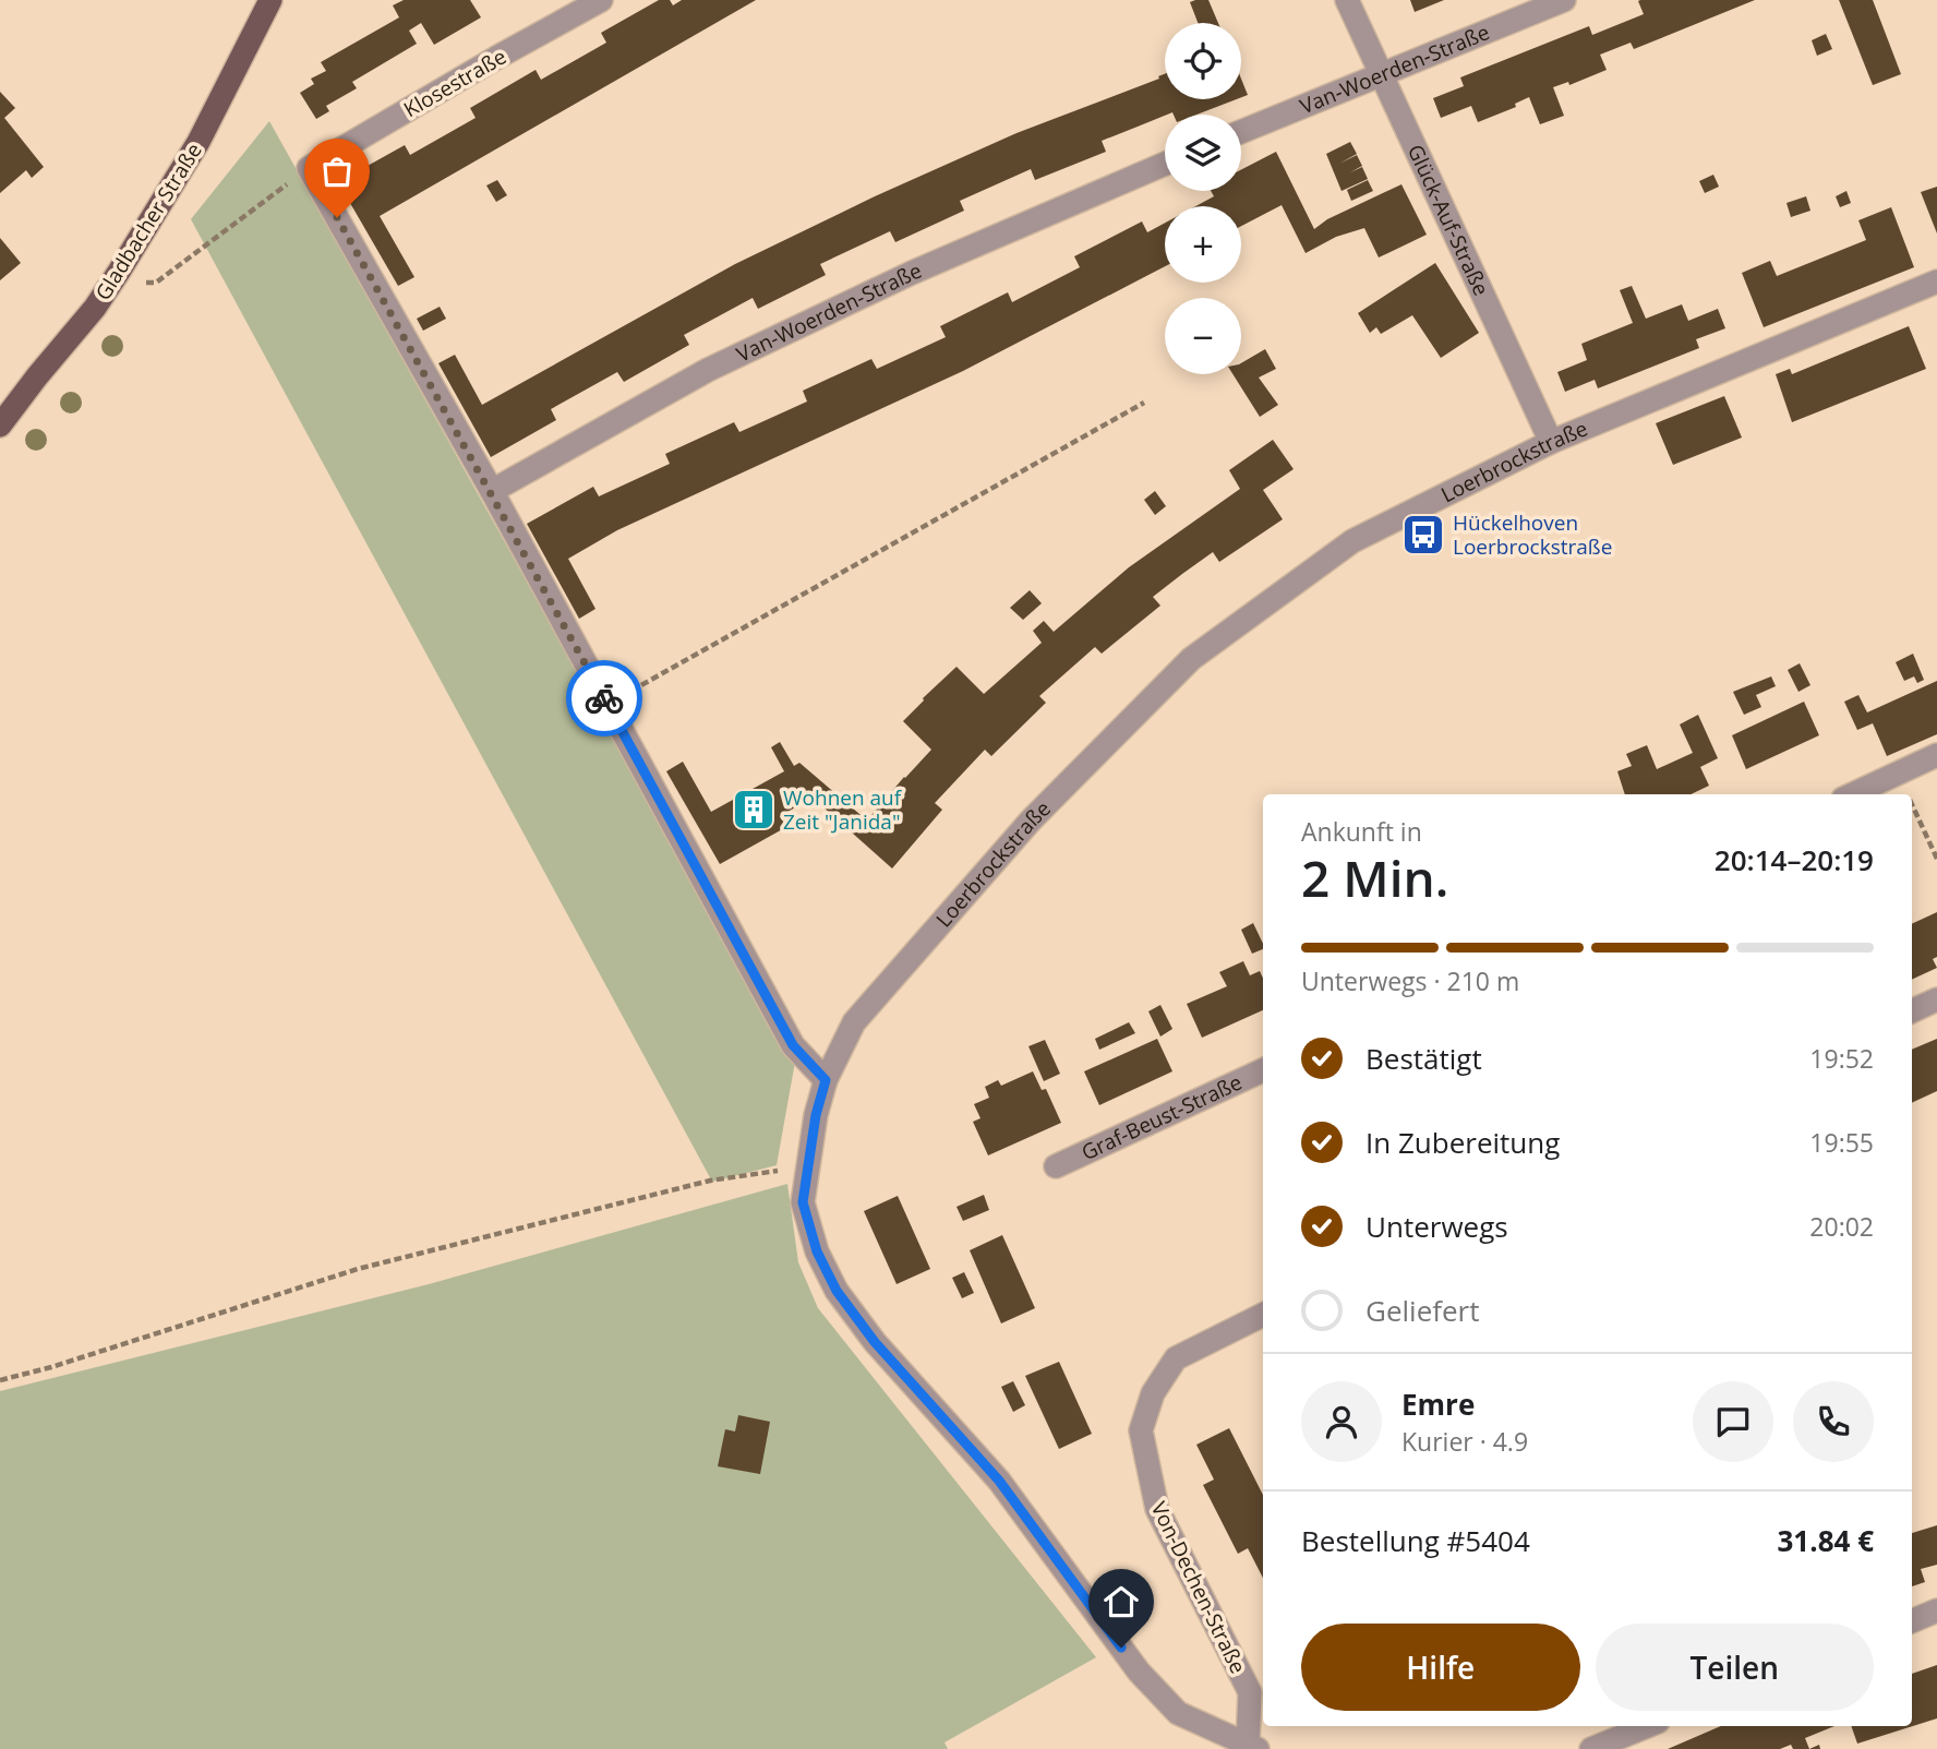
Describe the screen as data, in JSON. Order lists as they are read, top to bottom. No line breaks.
{"streets":{"main road":["Gladbacher Straße"],"street":["Van-Woerden-Straße","Klosestraße","Glück-Auf-Straße","Loerbrockstraße","Graf-Beust-Straße","Von-Dechen-Straße"]},"crossings":[["Van-Woerden-Straße","Glück-Auf-Straße"],["Glück-Auf-Straße","Loerbrockstraße"],["Loerbrockstraße","Von-Dechen-Straße"]],"places":{"bus stop":["Hückelhoven Loerbrockstraße"],"building":["Wohnen auf Zeit \"Janida\""]},"page":{"map_buttons":["+","−"],"heading":["2 Min.","Ankunft in","20:14–20:19"],"panel":["Emre","Kurier · 4.9","Bestellung #5404","31.84 €"],"bar":"Unterwegs · 210 m","list":[["Bestätigt","19:52"],["In Zubereitung","19:55"],["Unterwegs","20:02"],"Geliefert"],"buttons":["Hilfe","Teilen"]}}
